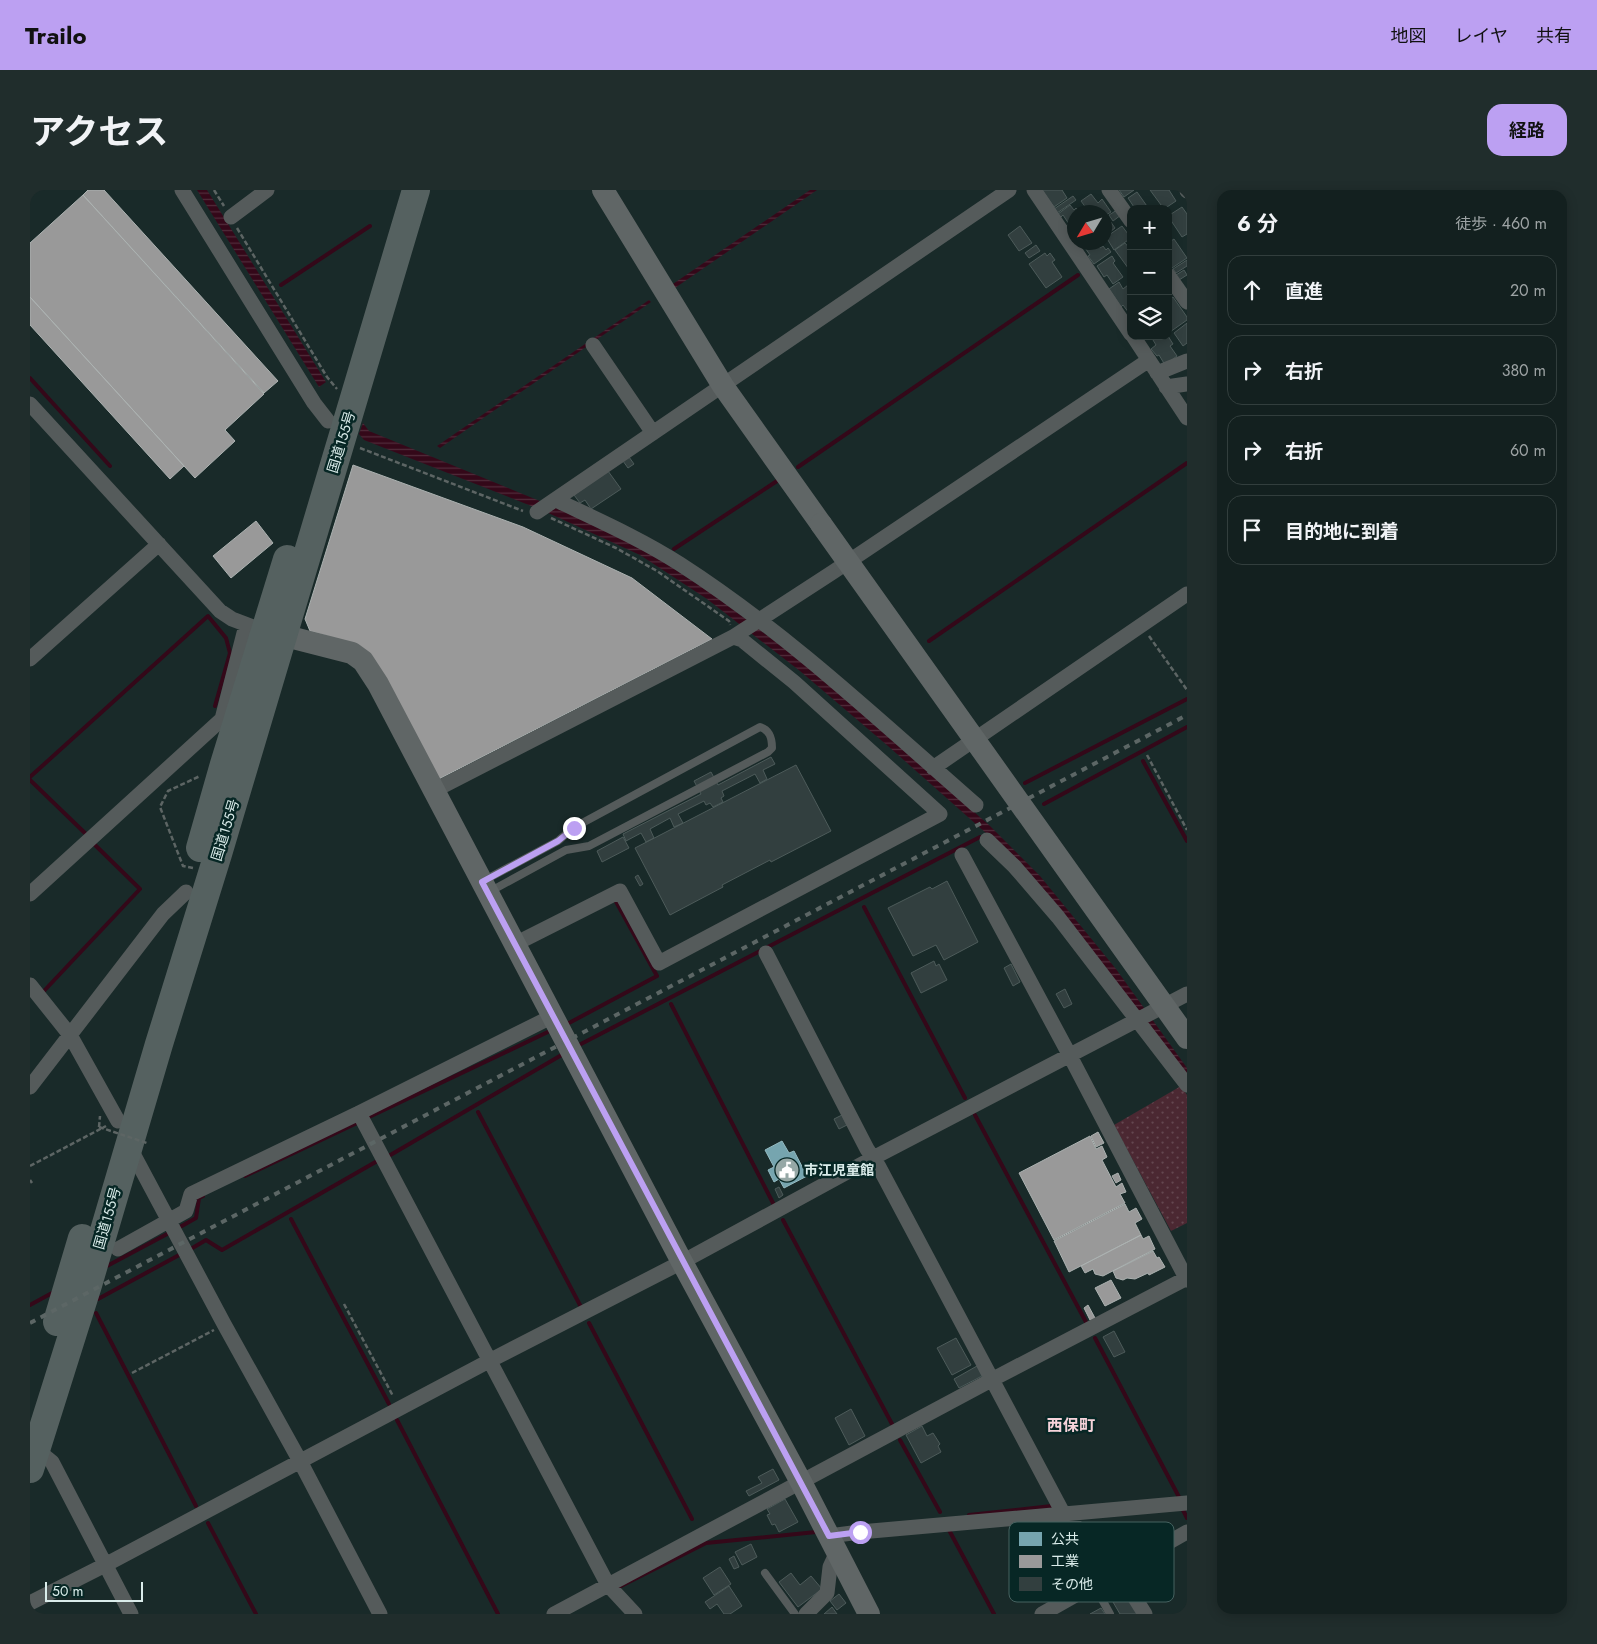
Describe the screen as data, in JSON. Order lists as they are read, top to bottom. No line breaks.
{"streets":{"highway":["国道155号"]},"districts":["西保町"],"places":{"public building":["市江児童館"]},"legend":["公共","工業","その他"],"scale_bar":"50 m","north":"bottom left","page":{"header":"Trailo","nav":["地図","レイヤ","共有"],"title":"アクセス","buttons":"経路","heading":["6 分","徒歩 · 460 m"],"map_buttons":["+","−"],"list":[["直進","20 m"],["右折","380 m"],["右折","60 m"],"目的地に到着"],"scale":"50 m"}}
